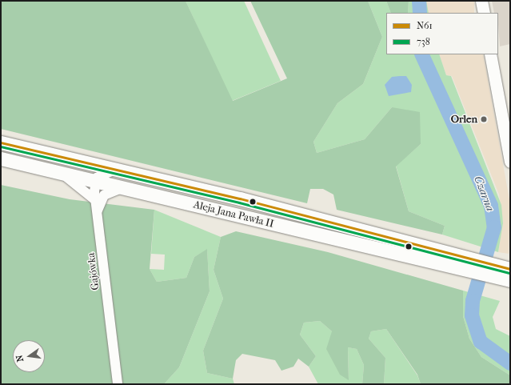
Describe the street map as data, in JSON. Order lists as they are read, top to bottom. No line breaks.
{"streets":{"main road":["Aleja Jana Pawła II"],"street":["Gajówka"]},"crossings":[["Aleja Jana Pawła II","Gajówka"]],"water":["Czarna"],"places":["Orlen"],"lines":["transit line N61","transit line 738"],"legend":["N61","738"],"north":"left"}
